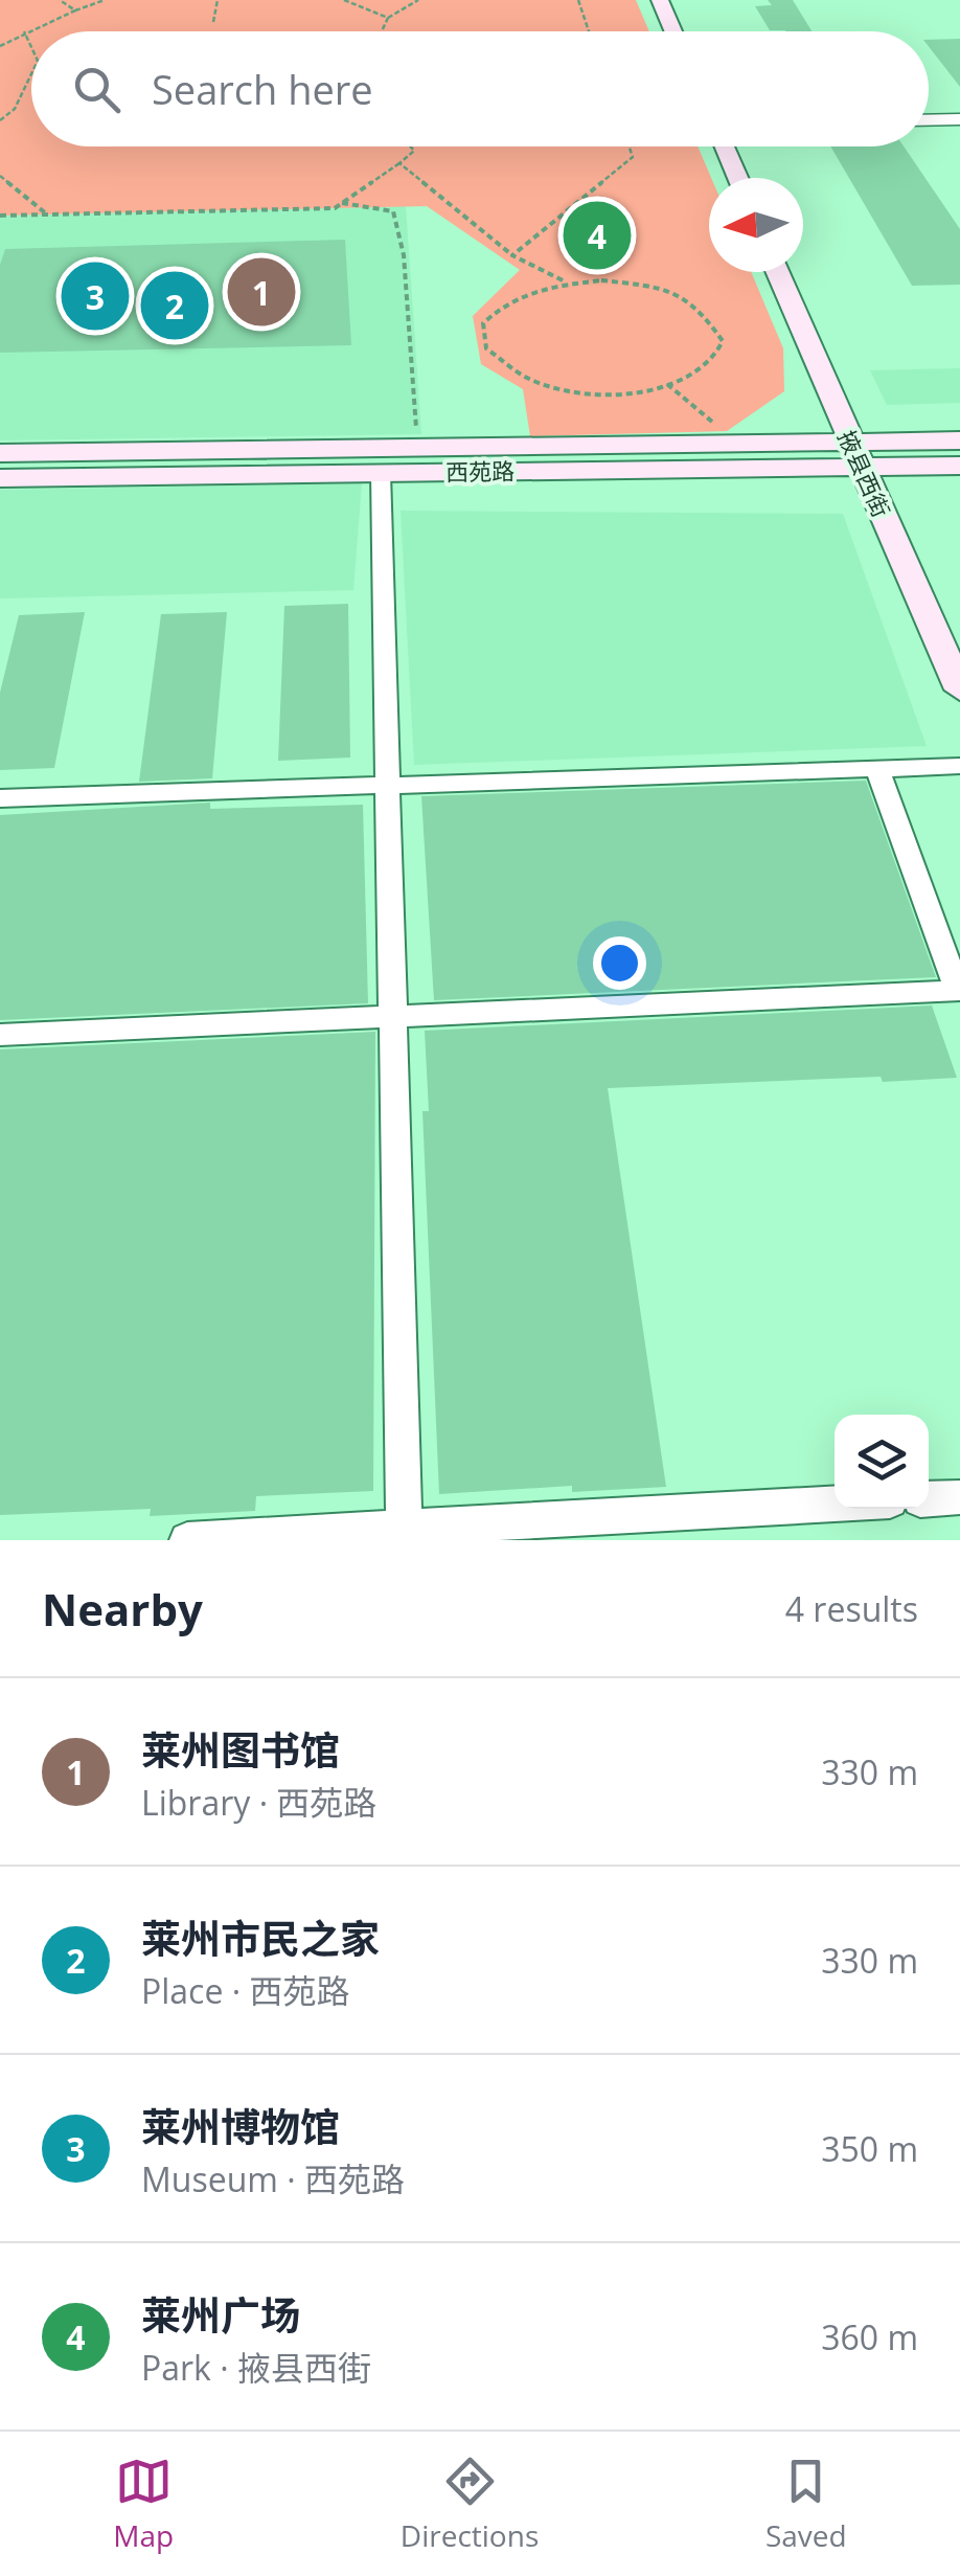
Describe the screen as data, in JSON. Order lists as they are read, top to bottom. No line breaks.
{"streets":{"main road":["西苑路","掖县西街"]},"crossings":[["西苑路","掖县西街"]],"north":"left","page":{"search":"Search here","pins":["4","1","3","2"],"heading":["Nearby","4 results"],"list":[{"mark":"1","name":"莱州图书馆","note":"Library · 西苑路","value":"330 m"},{"mark":"2","name":"莱州市民之家","note":"Place · 西苑路","value":"330 m"},{"mark":"3","name":"莱州博物馆","note":"Museum · 西苑路","value":"350 m"},{"mark":"4","name":"莱州广场","note":"Park · 掖县西街","value":"360 m"}],"nav":["Map","Directions","Saved"]}}
